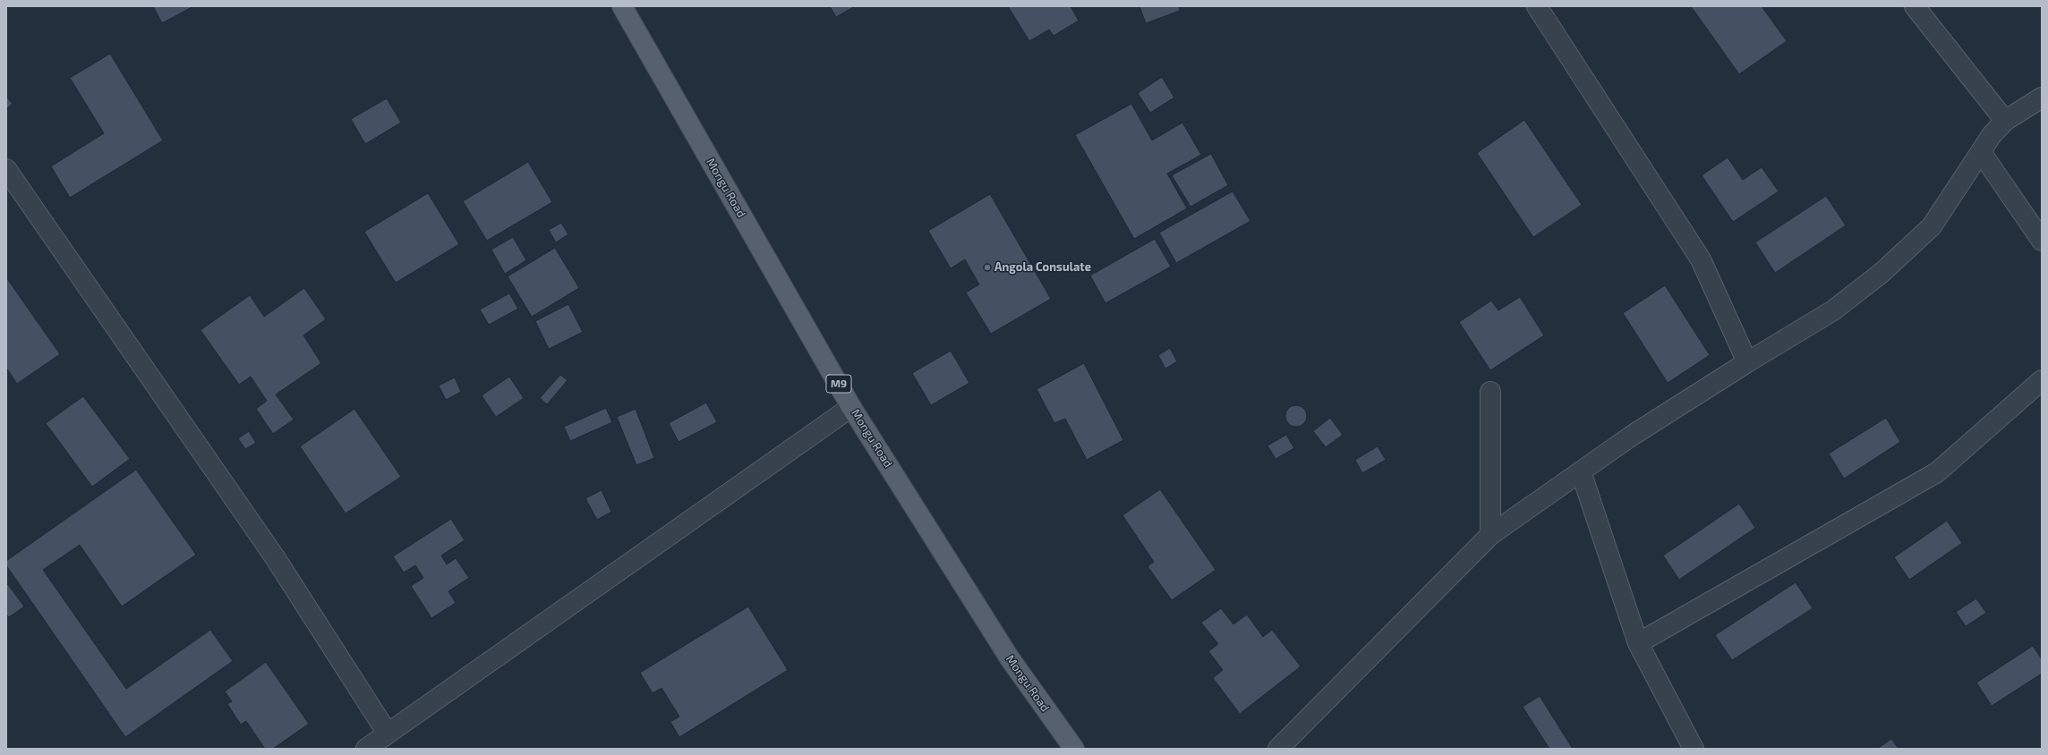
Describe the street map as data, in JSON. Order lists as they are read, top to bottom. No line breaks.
{"streets":{"main road":["Mongu Road","M9"]},"places":["Angola Consulate"]}
